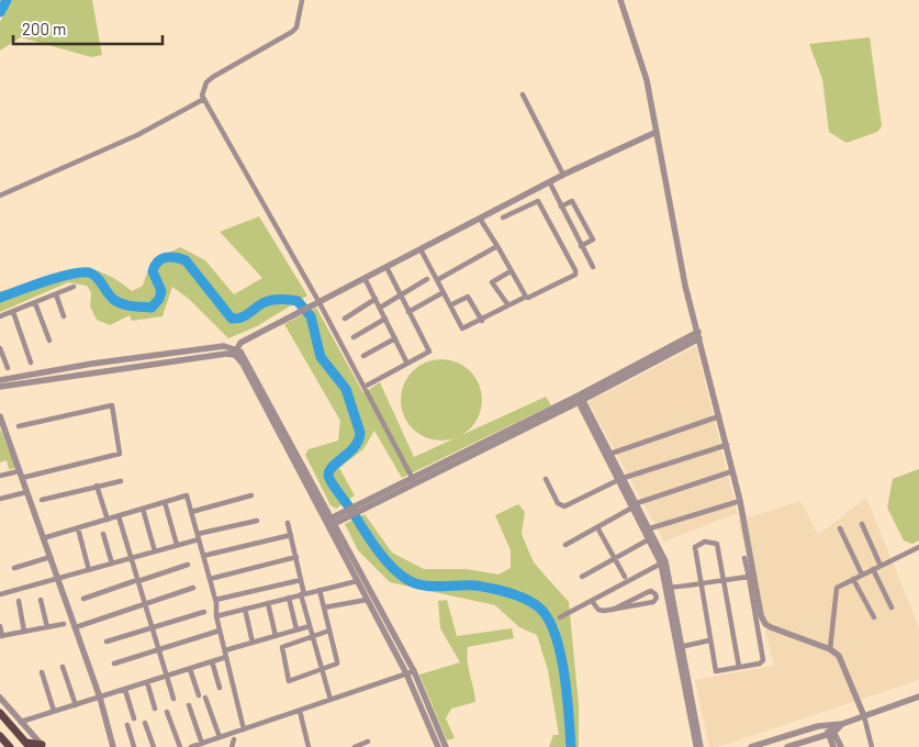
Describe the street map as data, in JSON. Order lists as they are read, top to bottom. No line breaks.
{"scale_bar":"200 m"}
